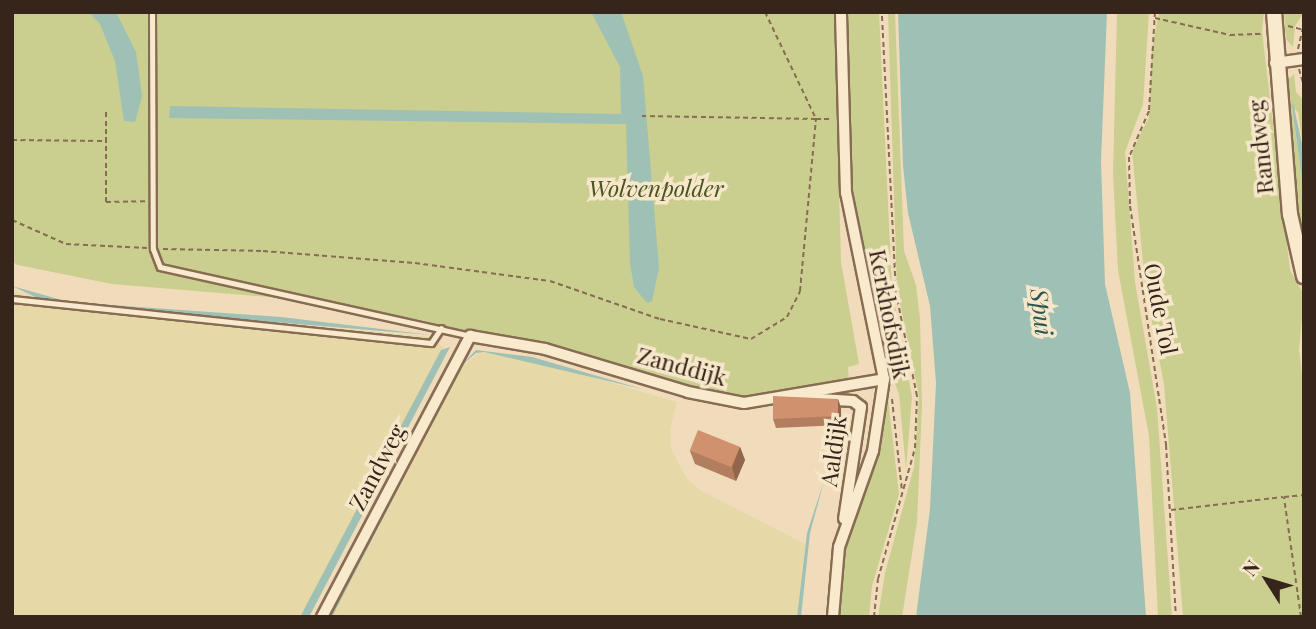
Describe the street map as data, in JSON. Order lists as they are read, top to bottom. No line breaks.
{"streets":{"street":["Randweg","Kerkhofsdijk","Zanddijk","Aaldijk","Zandweg"],"path":["Oude Tol"]},"crossings":[["Kerkhofsdijk","Zanddijk"],["Kerkhofsdijk","Aaldijk"],["Zanddijk","Aaldijk"],["Zanddijk","Zandweg"]],"water":["Spui"],"parks":["Wolvenpolder"],"north":"top left"}
